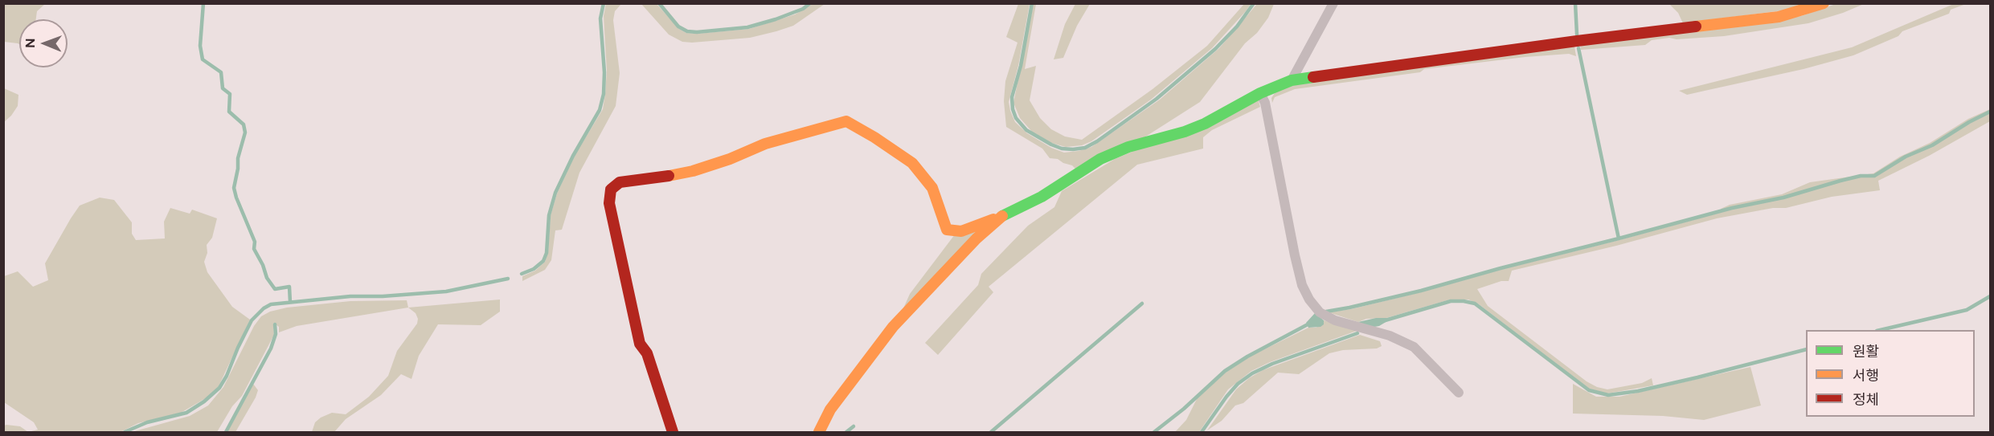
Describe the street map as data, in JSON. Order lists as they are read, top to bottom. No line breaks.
{"legend":["원활","서행","정체"],"north":"left"}
